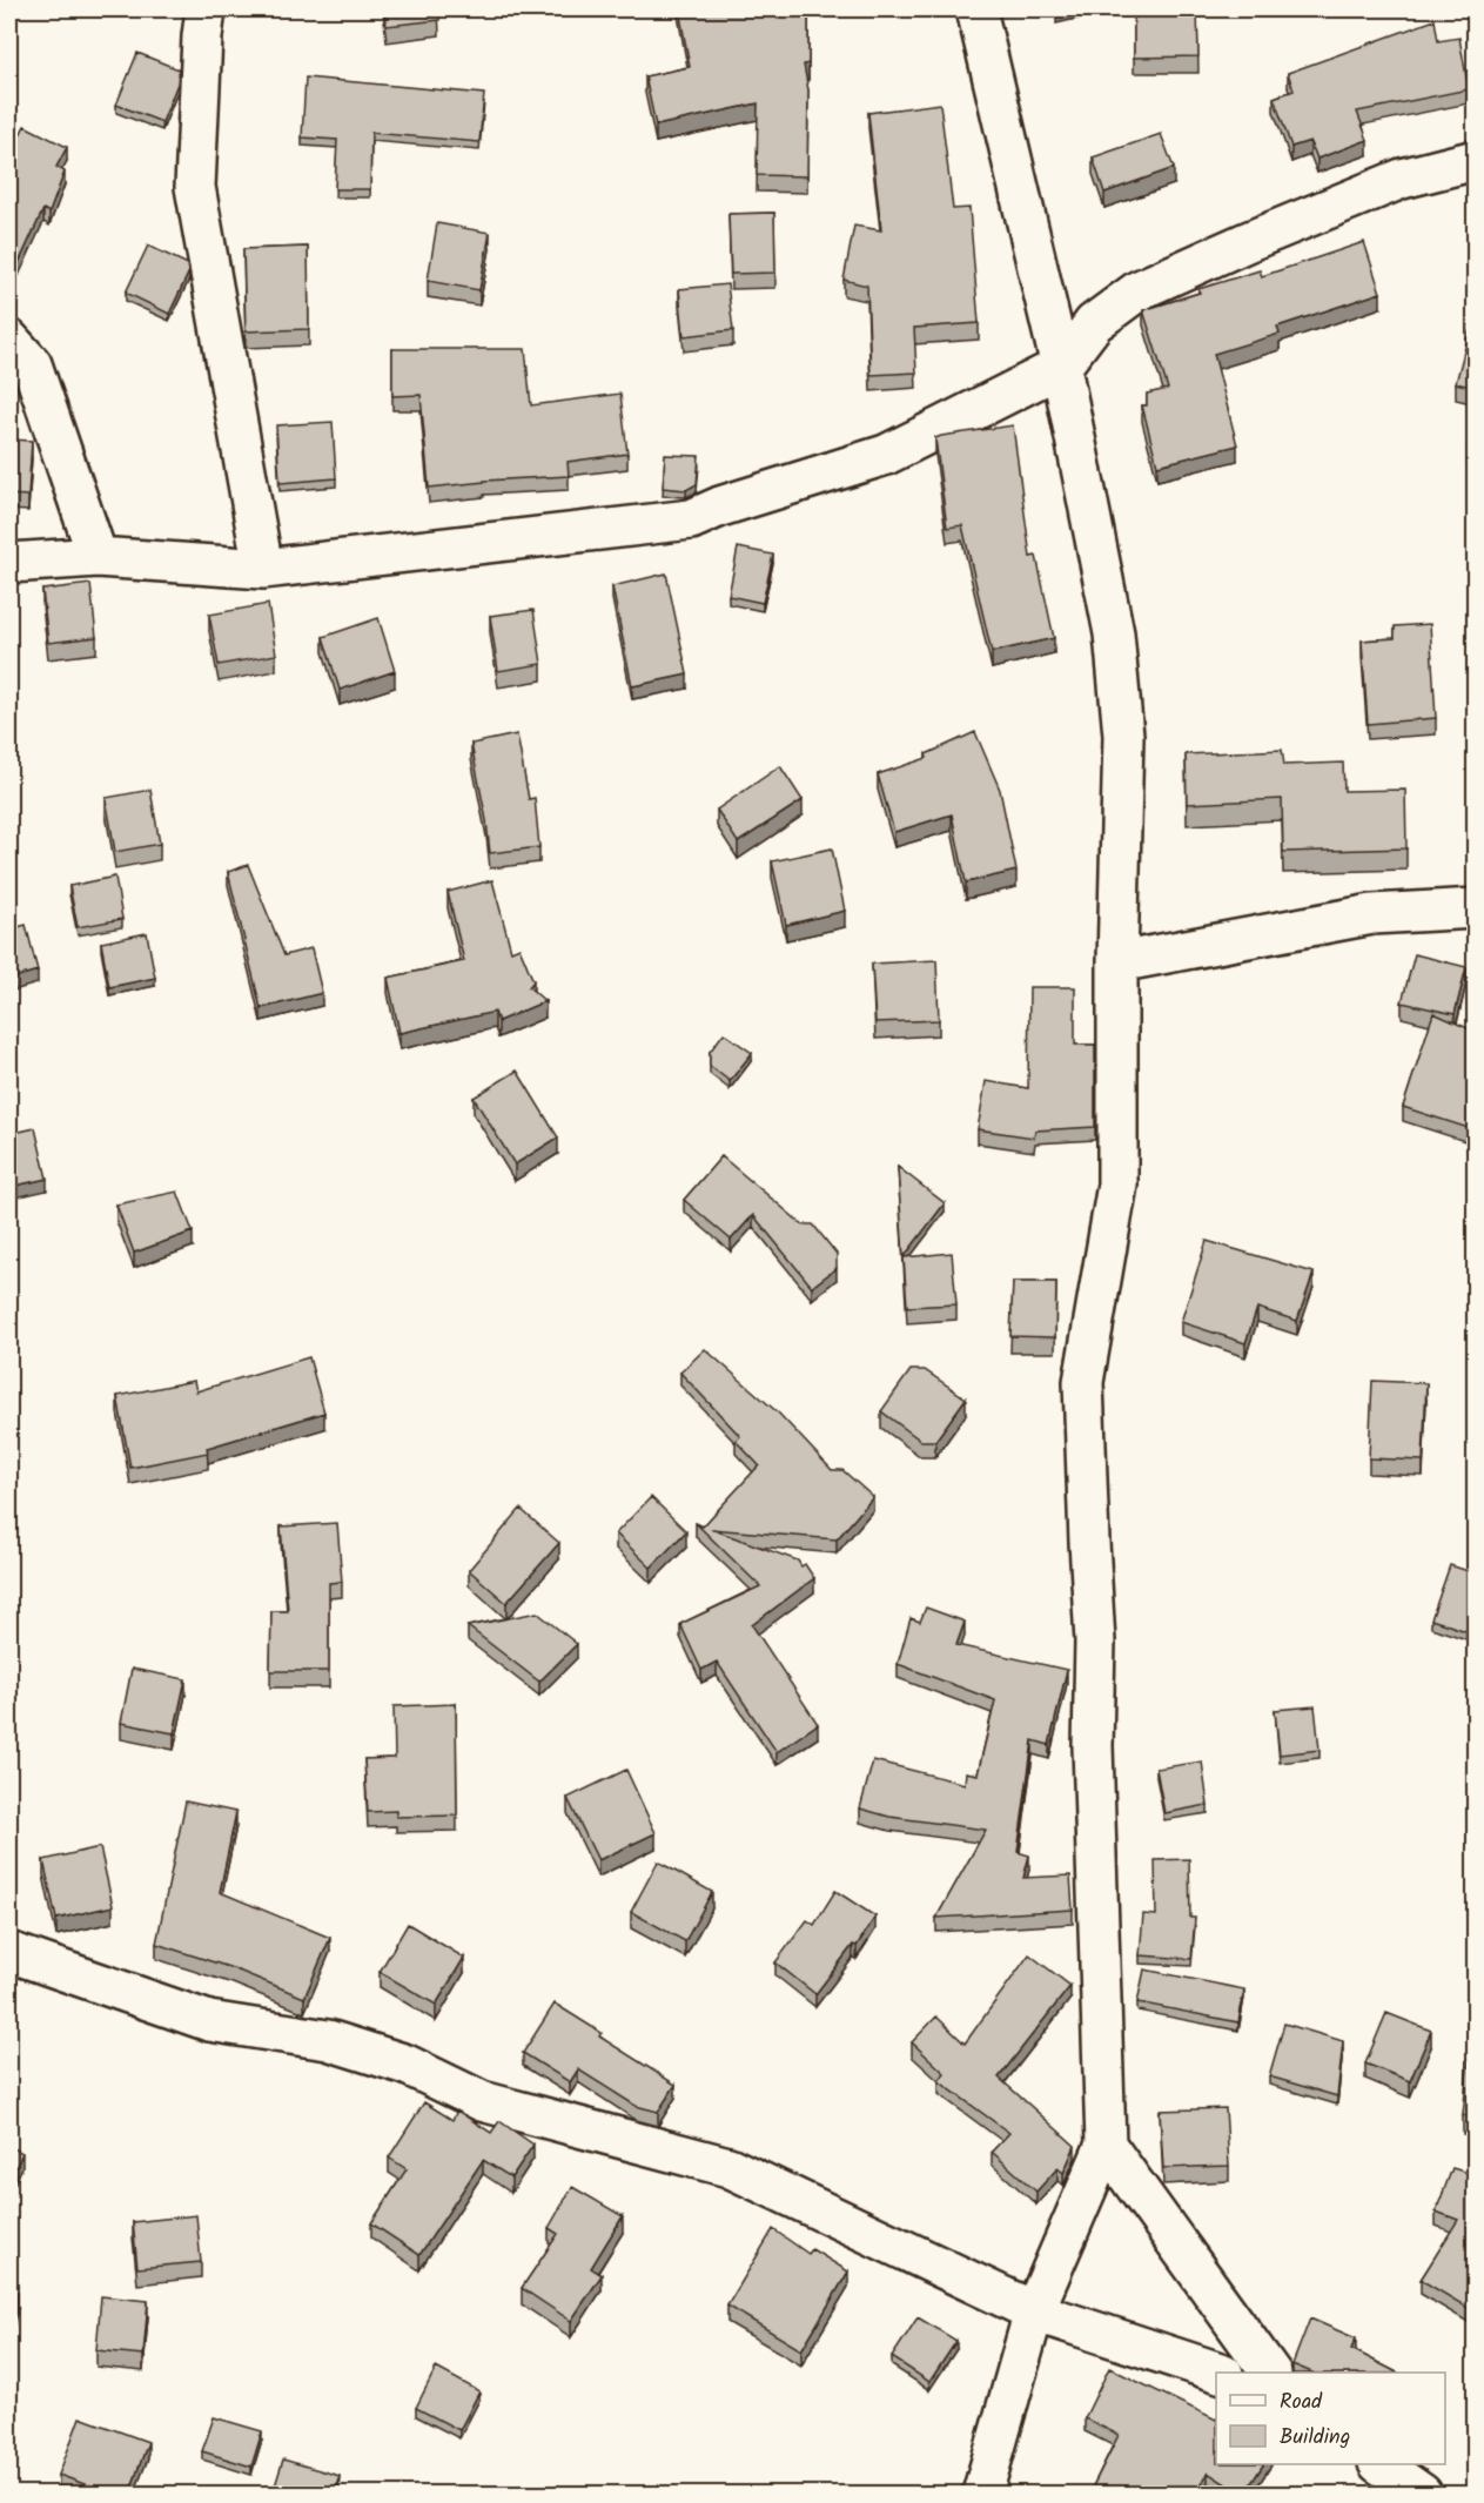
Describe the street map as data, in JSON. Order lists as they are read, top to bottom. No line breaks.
{"legend":["Road","Building"]}
